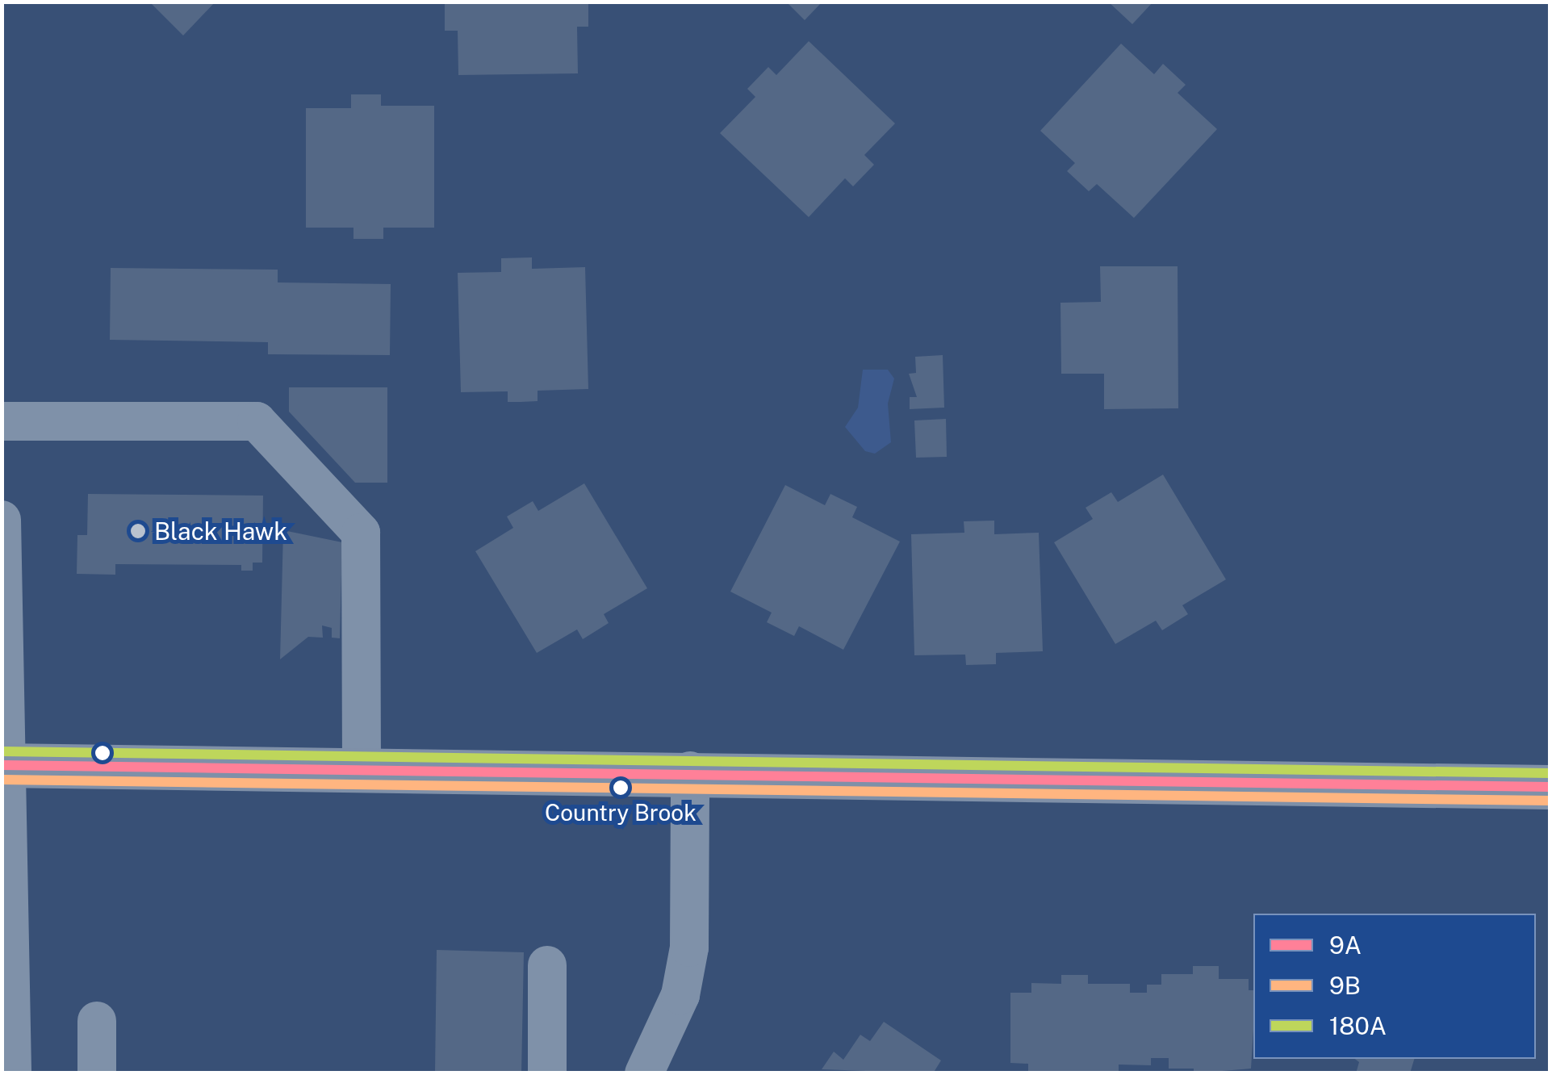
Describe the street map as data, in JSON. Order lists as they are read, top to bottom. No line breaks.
{"places":["Black Hawk","Country Brook"],"lines":["transit line 180A","transit line 9A","transit line 9B"],"legend":["9A","9B","180A"]}
